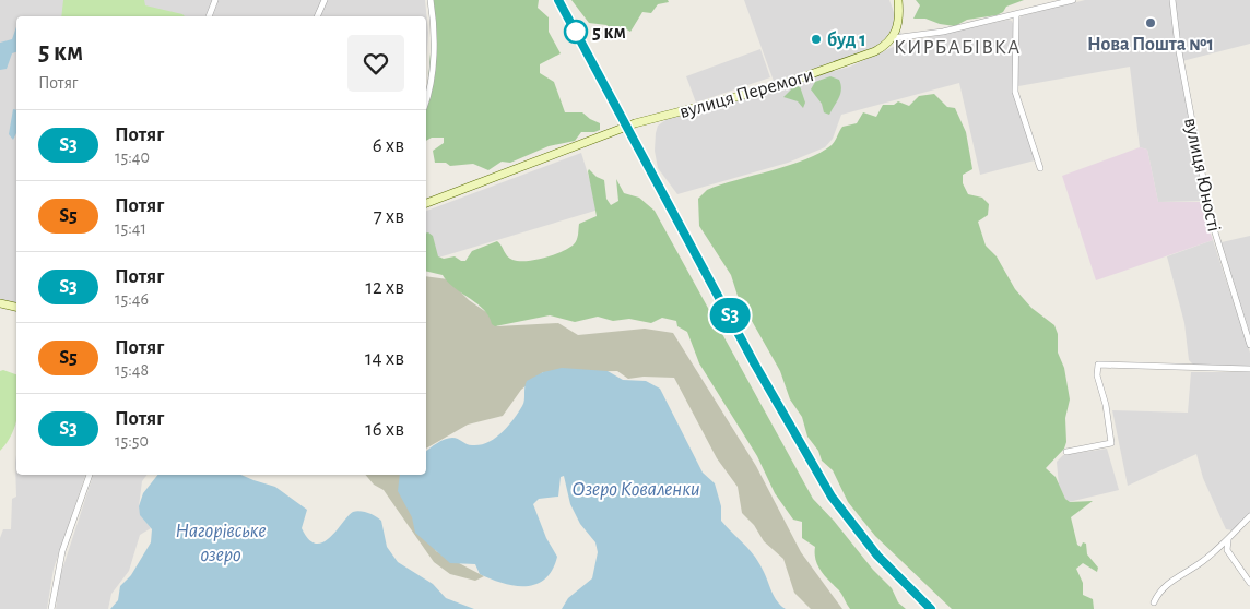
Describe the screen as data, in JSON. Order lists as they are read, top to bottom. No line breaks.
{"streets":{"street":["вулиця Перемоги","вулиця Юності"]},"districts":["КИРБАБІВКА"],"water":["Озеро Коваленки","Нагорівське озеро"],"places":["Нова Пошта №1","5 км","буд 1"],"page":{"on_map":"S3","heading":["5 км","Потяг"],"list":[{"mark":"S3","name":"Потяг","note":"15:40","value":"6 хв"},{"mark":"S5","name":"Потяг","note":"15:41","value":"7 хв"},{"mark":"S3","name":"Потяг","note":"15:46","value":"12 хв"},{"mark":"S5","name":"Потяг","note":"15:48","value":"14 хв"},{"mark":"S3","name":"Потяг","note":"15:50","value":"16 хв"}]}}
